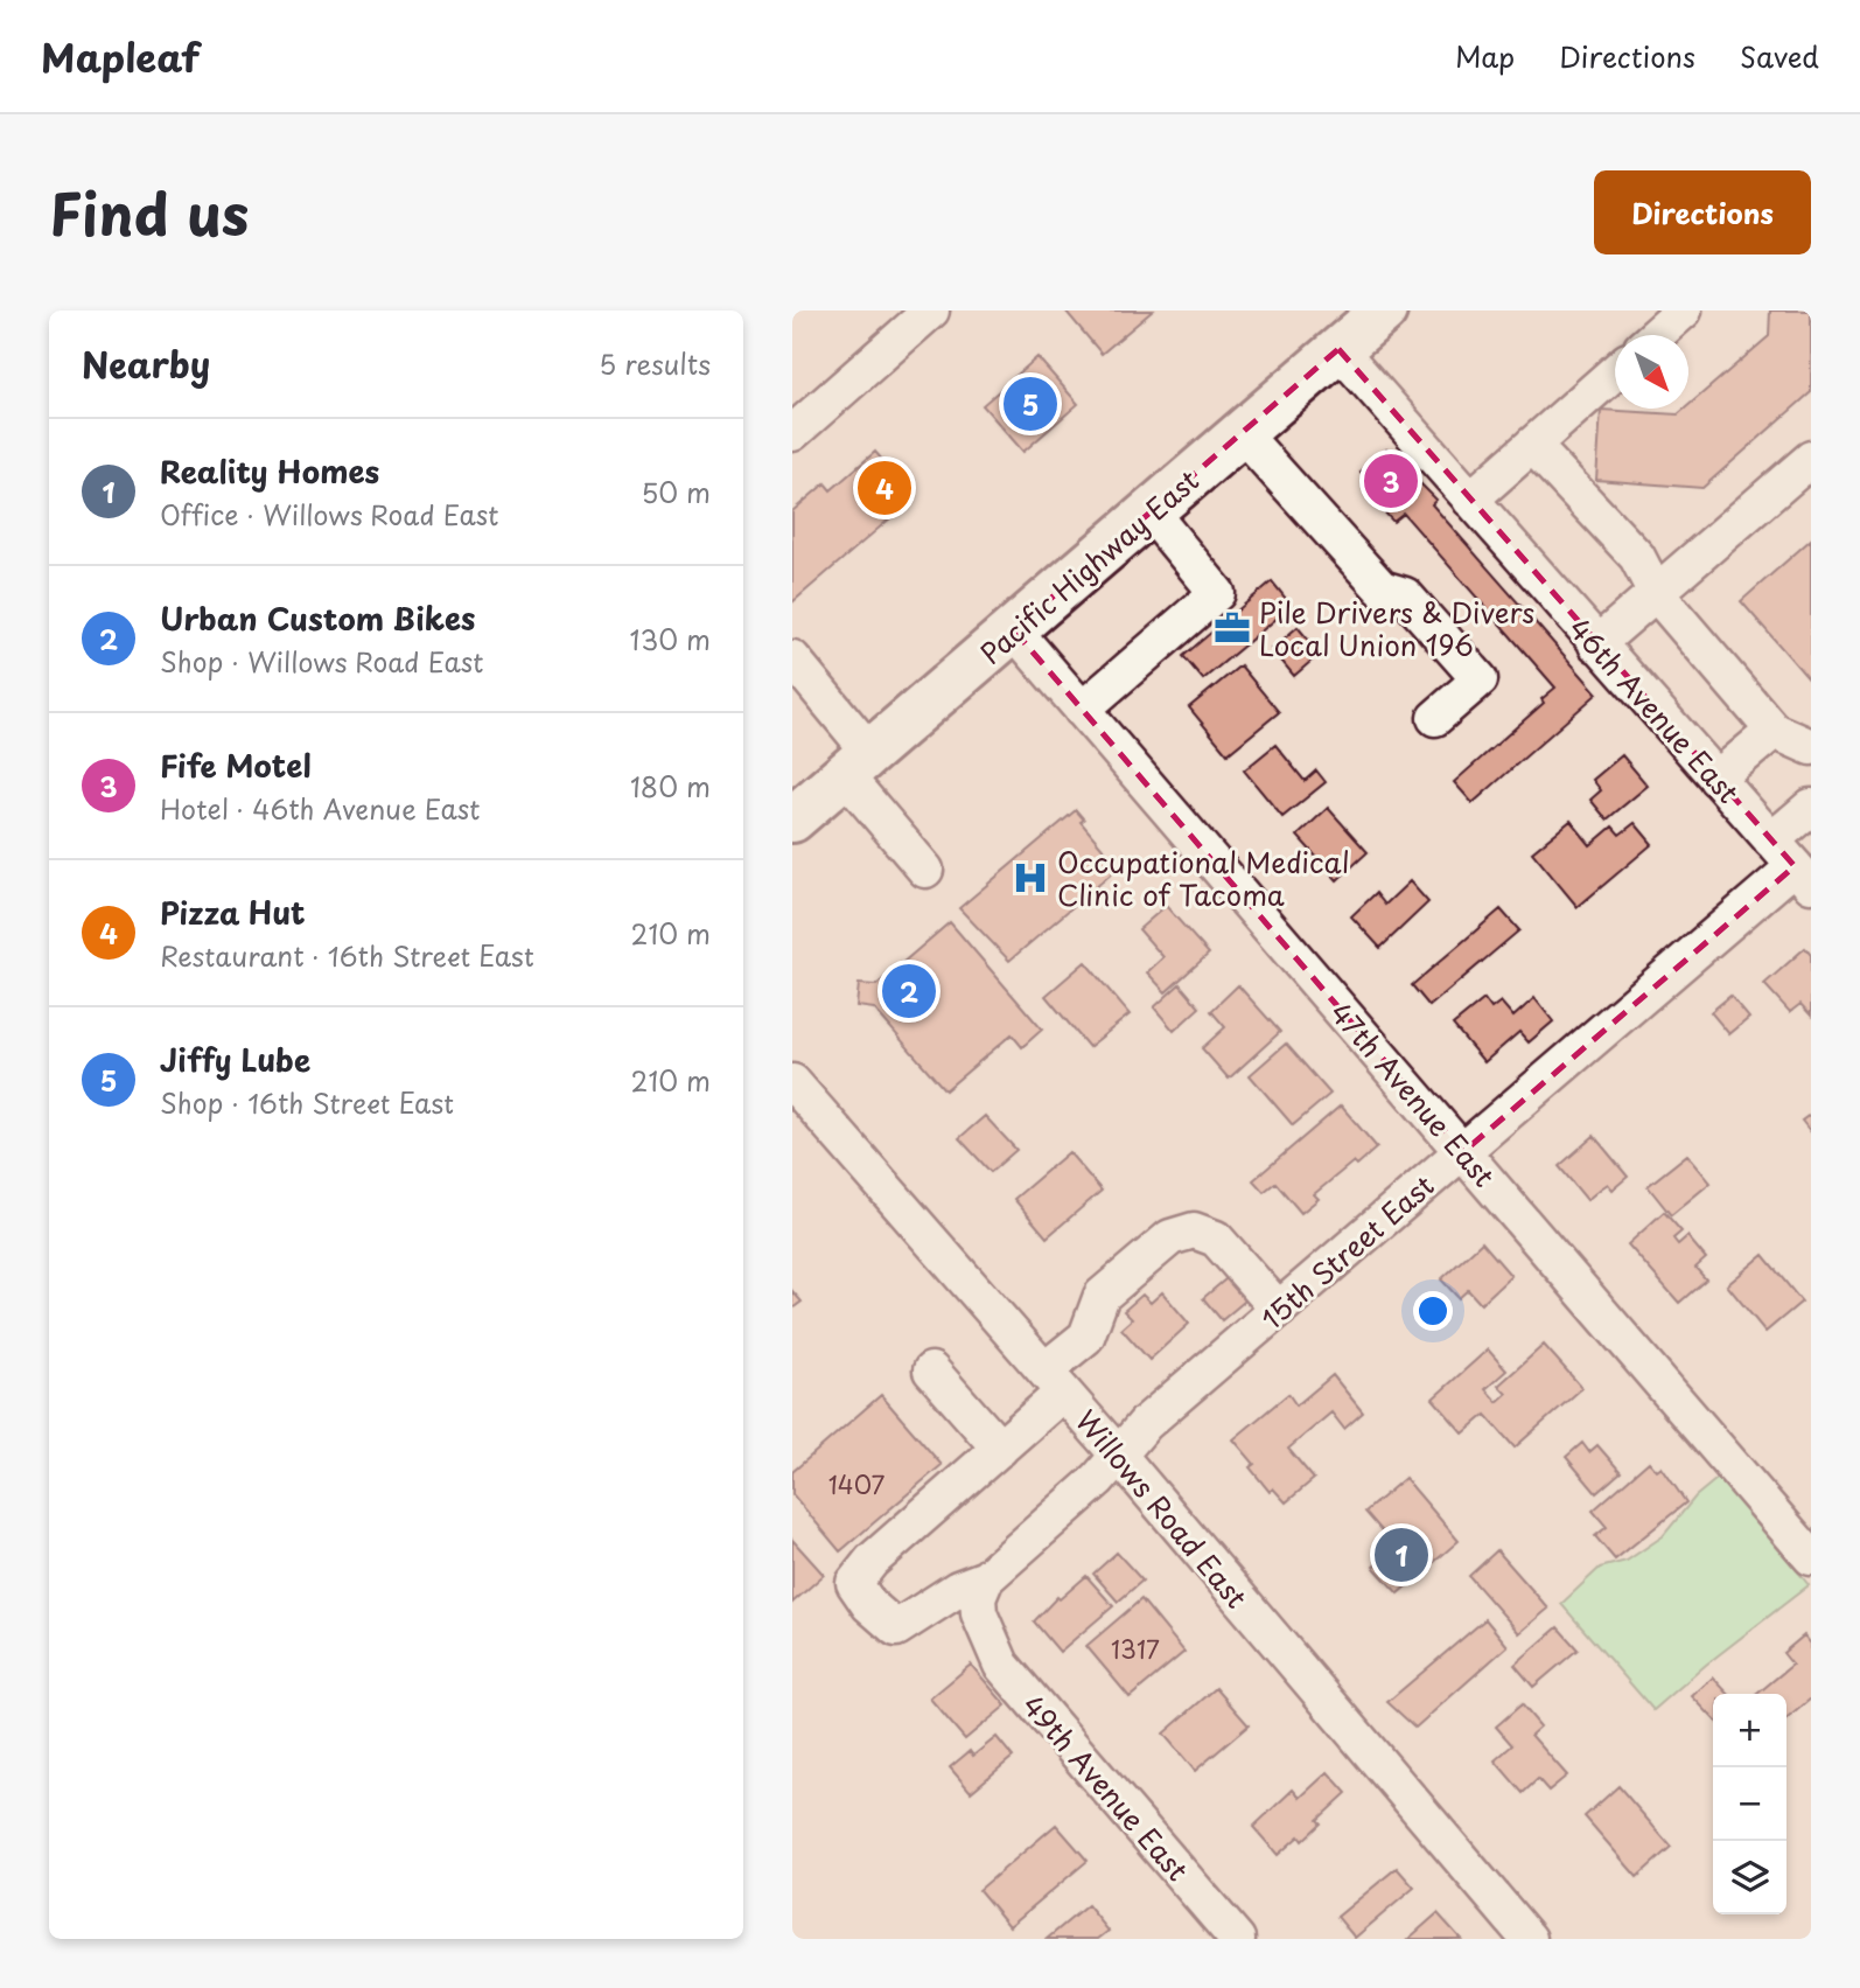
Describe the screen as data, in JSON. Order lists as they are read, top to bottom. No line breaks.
{"streets":{"main road":["Pacific Highway East"],"street":["46th Avenue East","47th Avenue East","15th Street East","Willows Road East","49th Avenue East"]},"crossings":[["Pacific Highway East","46th Avenue East"],["Pacific Highway East","47th Avenue East"],["46th Avenue East","15th Street East"],["47th Avenue East","15th Street East"],["15th Street East","Willows Road East"],["15th Street East","49th Avenue East"]],"places":{"office":["Pile Drivers & Divers Local Union 196"],"hospital":["Occupational Medical Clinic of Tacoma"]},"house_numbers":["1407","1317"],"north":"bottom right","page":{"header":"Mapleaf","nav":["Map","Directions","Saved"],"title":"Find us","buttons":"Directions","heading":["Nearby","5 results"],"pins":["5","3","4","2","1"],"list":[{"mark":"1","name":"Reality Homes","note":"Office · Willows Road East","value":"50 m"},{"mark":"2","name":"Urban Custom Bikes","note":"Shop · Willows Road East","value":"130 m"},{"mark":"3","name":"Fife Motel","note":"Hotel · 46th Avenue East","value":"180 m"},{"mark":"4","name":"Pizza Hut","note":"Restaurant · 16th Street East","value":"210 m"},{"mark":"5","name":"Jiffy Lube","note":"Shop · 16th Street East","value":"210 m"}],"map_buttons":["+","−"]}}
